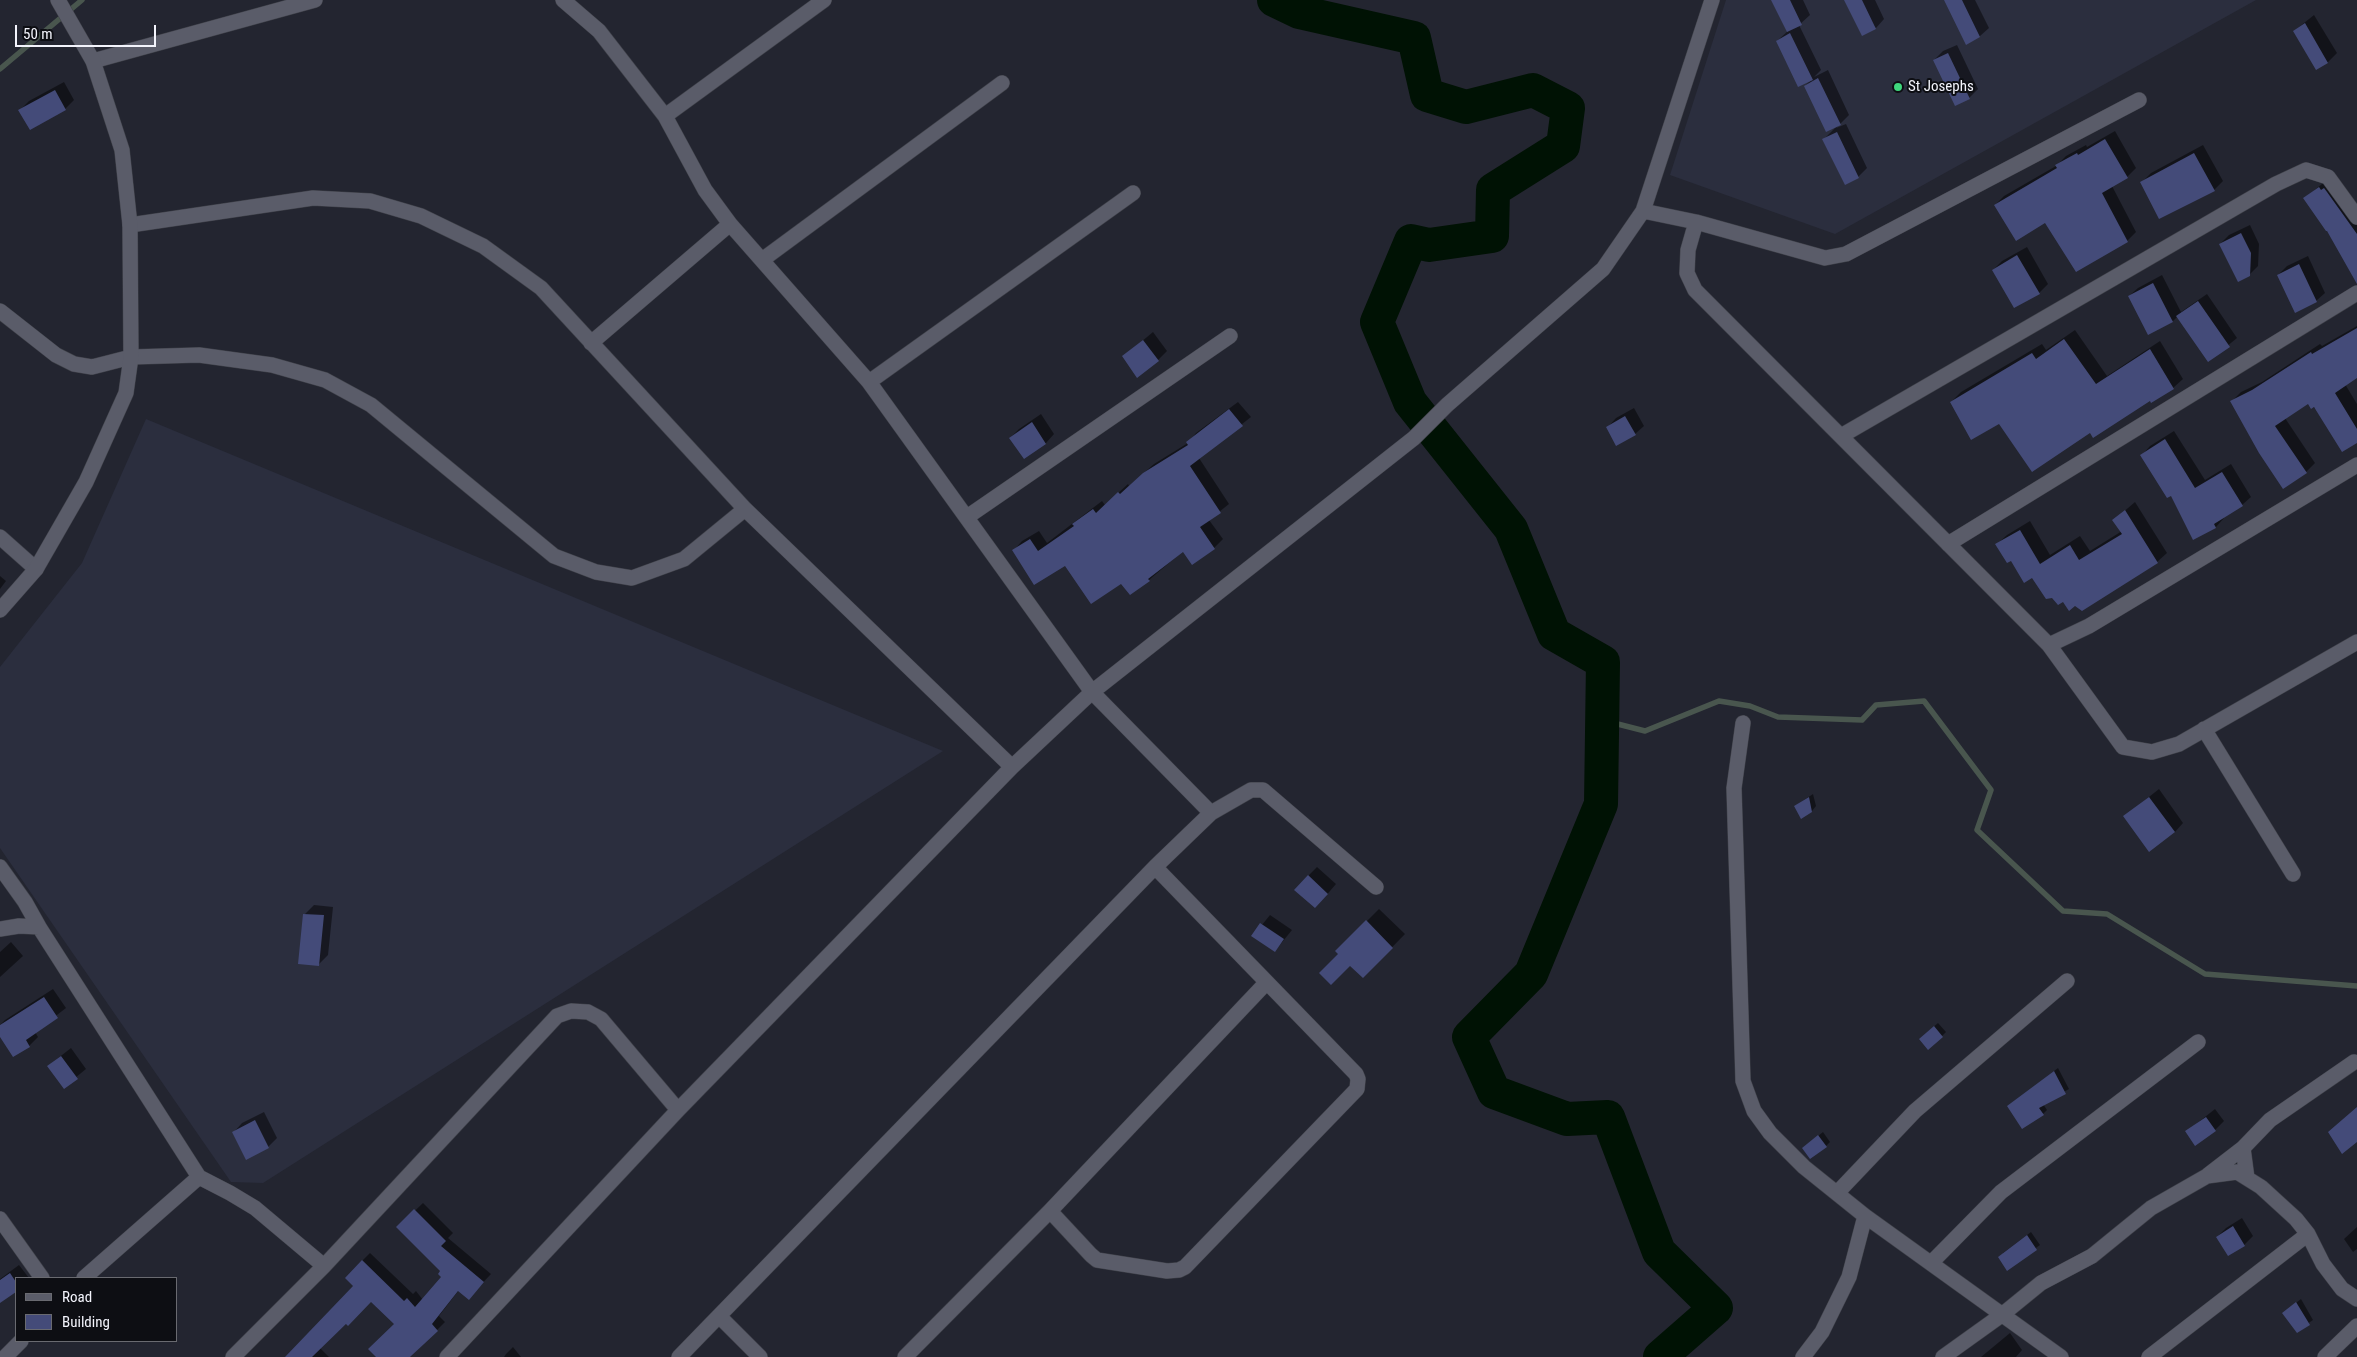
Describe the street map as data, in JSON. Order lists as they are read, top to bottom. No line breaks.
{"places":["St Josephs"],"legend":["Road","Building"],"scale_bar":"50 m"}
